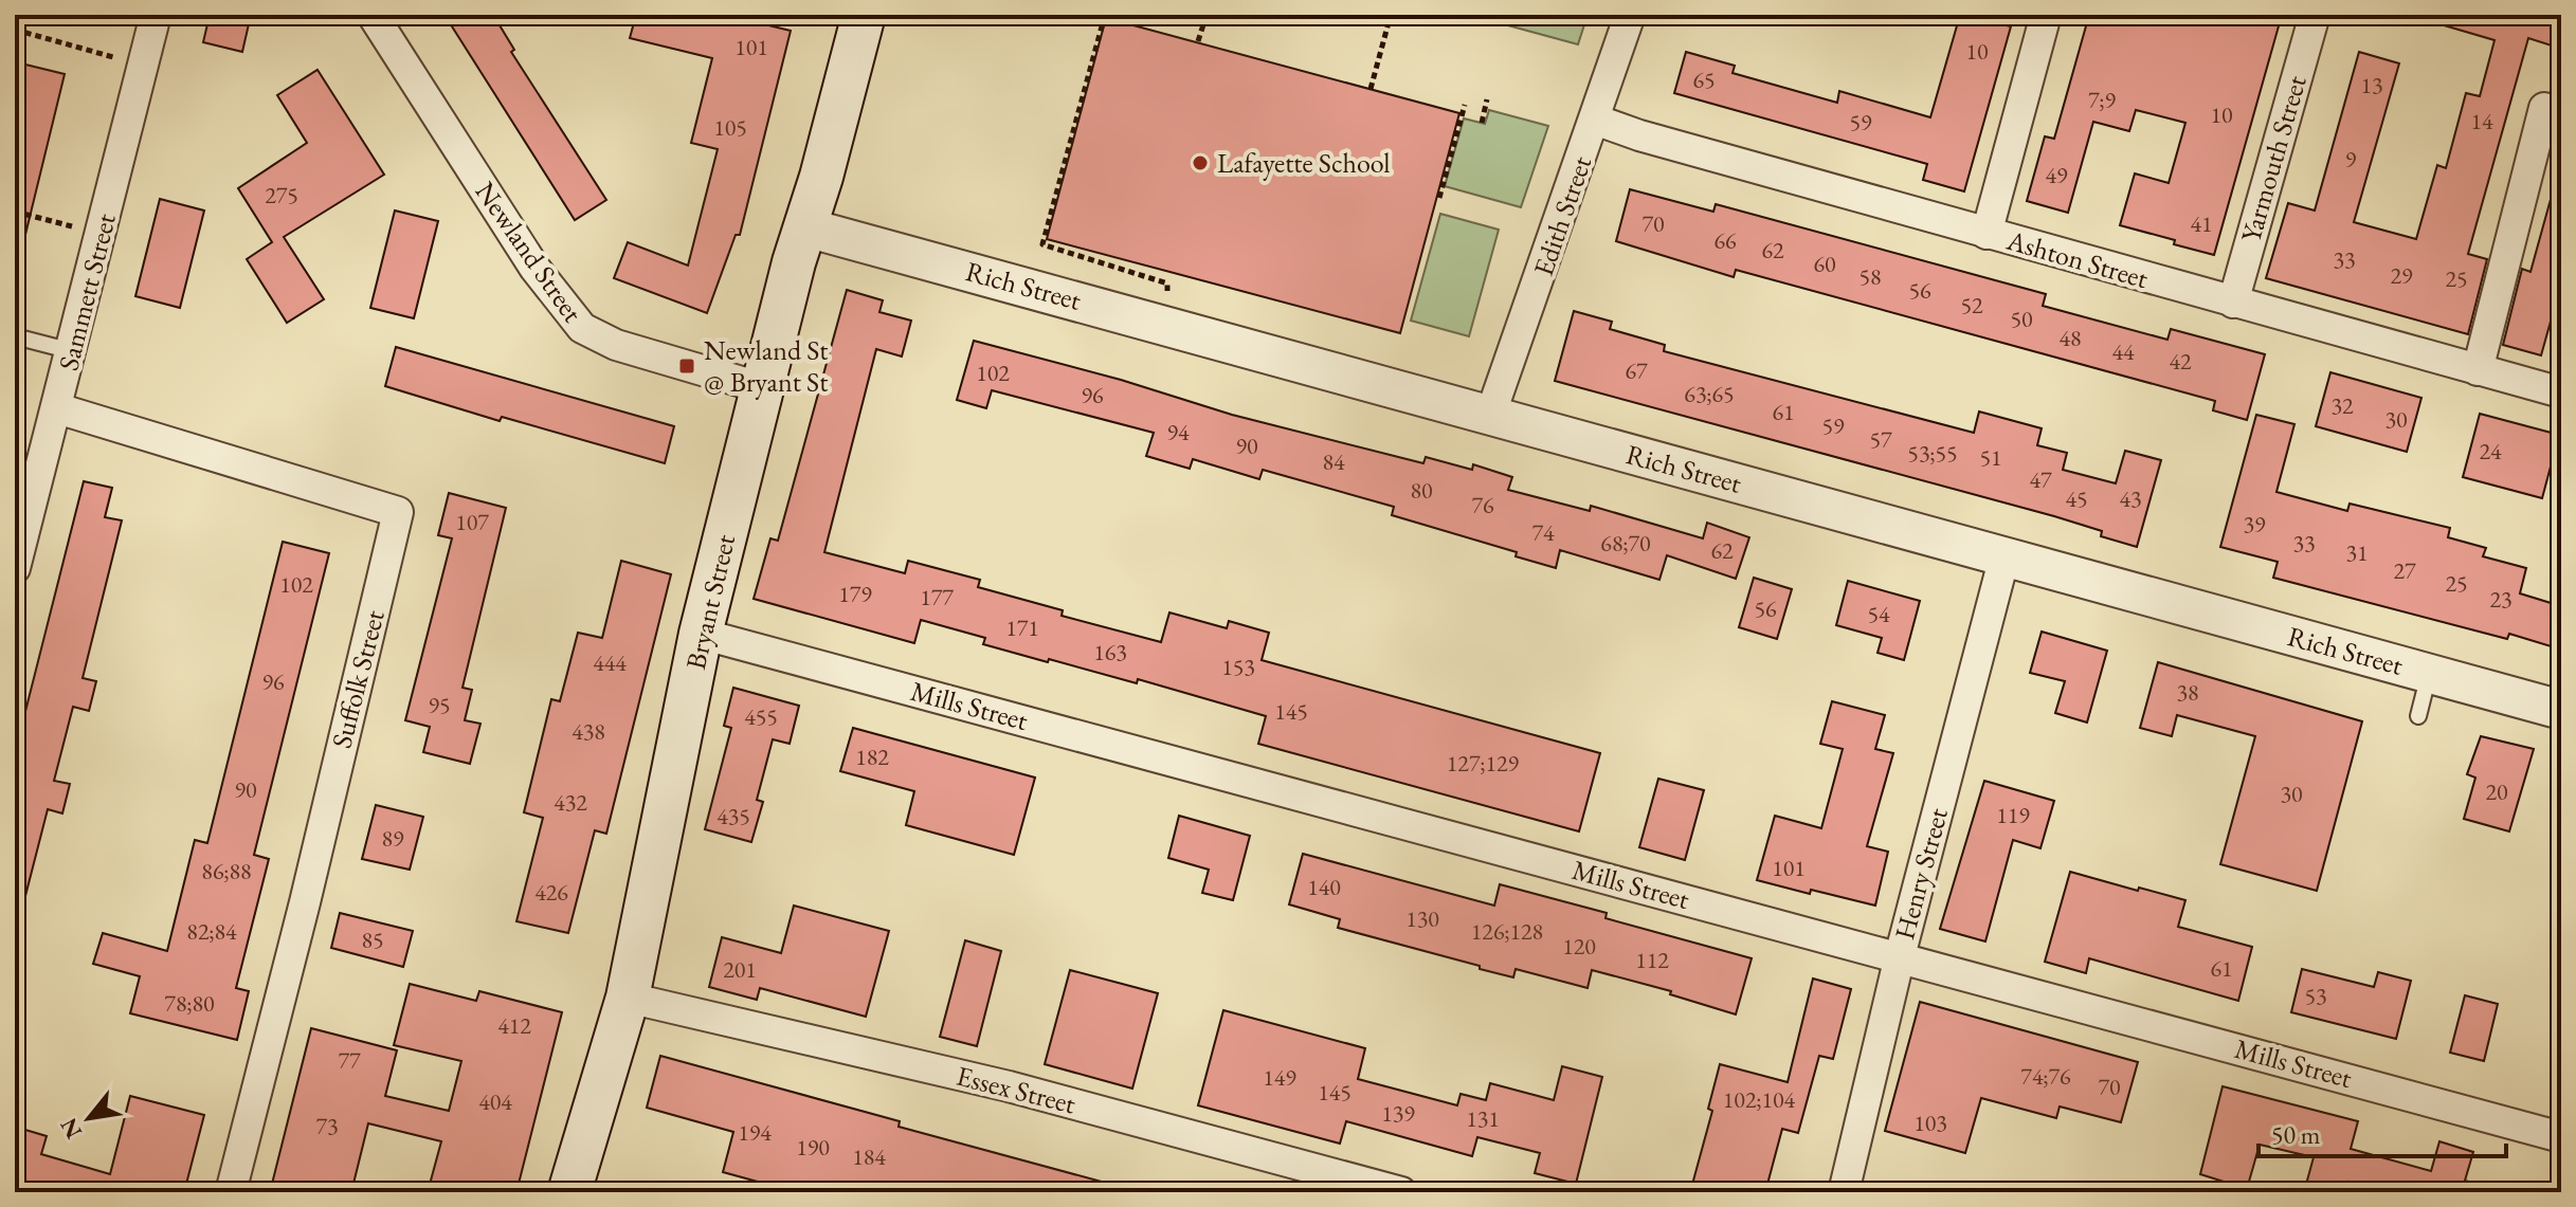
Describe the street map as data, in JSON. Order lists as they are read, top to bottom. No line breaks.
{"streets":{"main road":["Bryant Street"],"street":["Yarmouth Street","Edith Street","Newland Street","Ashton Street","Rich Street","Sammett Street","Suffolk Street","Mills Street","Henry Street","Essex Street"]},"crossings":[["Yarmouth Street","Ashton Street"],["Edith Street","Ashton Street"],["Edith Street","Rich Street"],["Newland Street","Bryant Street"],["Rich Street","Bryant Street"],["Rich Street","Henry Street"],["Sammett Street","Suffolk Street"],["Bryant Street","Mills Street"],["Bryant Street","Essex Street"],["Mills Street","Henry Street"]],"places":{"other":["Lafayette School"],"transit":["Newland St @ Bryant St"]},"house_numbers":["101","10","65","13","7;9","10","14","59","105","9","49","275","70","41","66","62","33","60","29","58","25","56","52","50","48","44","42","67","102","63;65","96","32","61","30","59","94","57","90","24","53;55","51","84","47","80","45","43","76","107","39","74","68;70","33","62","31","27","25","102","179","177","23","56","54","171","163","444","153","96","38","95","145","455","438","182","127;129","90","20","30","432","119","435","89","101","86;88","140","426","130","82;84","126;128","85","120","112","61","201","53","78;80","412","77","74;76","149","70","145","102;104","404","139","131","103","73","194","190","184"],"scale_bar":"50 m","north":"bottom left"}
